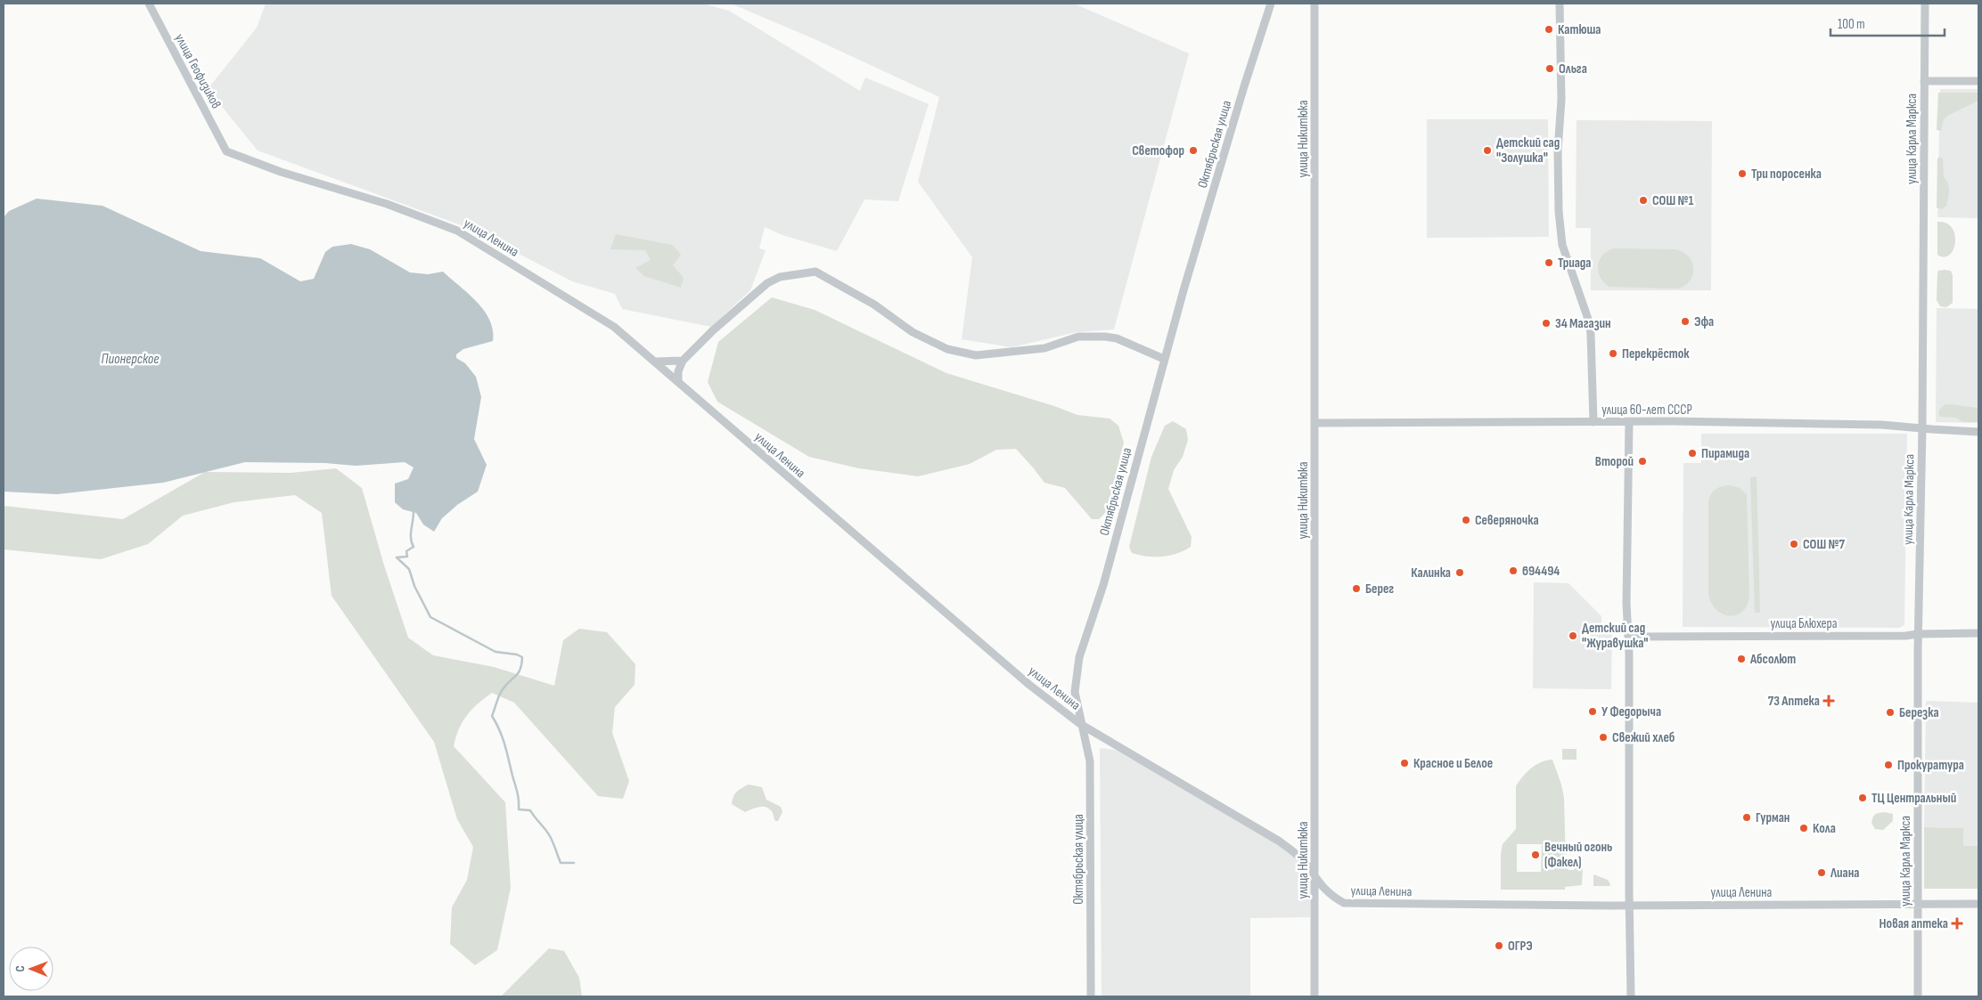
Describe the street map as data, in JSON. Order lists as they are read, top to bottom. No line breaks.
{"streets":{"street":["улица Геофизиков","улица Никитюка","улица Карла Маркса","Октябрьская улица","улица Ленина","улица 60-лет СССР","улица Блюхера"]},"crossings":[["улица Геофизиков","улица Ленина"],["улица Никитюка","улица Ленина"],["улица Никитюка","улица 60-лет СССР"],["улица Карла Маркса","улица Ленина"],["улица Карла Маркса","улица 60-лет СССР"],["улица Карла Маркса","улица Блюхера"],["Октябрьская улица","улица Ленина"]],"water":["Пионерское"],"places":{"other":["Катюша","Ольга","Светофор","Детский сад \"Золушка\"","Три поросенка","СОШ №1","Триада","Эфа","34 Магазин","Перекрёсток","Пирамида","Второй","Северяночка","СОШ №7","694494","Калинка","Берег","Детский сад \"Журавушка\"","Абсолют","У Федорыча","Березка","Свежий хлеб","Красное и Белое","Прокуратура","ТЦ Центральный","Гурман","Кола","Вечный огонь (Факел)","Лиана","ОГРЭ"],"health":["73 Аптека","Новая аптека"]},"scale_bar":"100 m","north":"left"}
